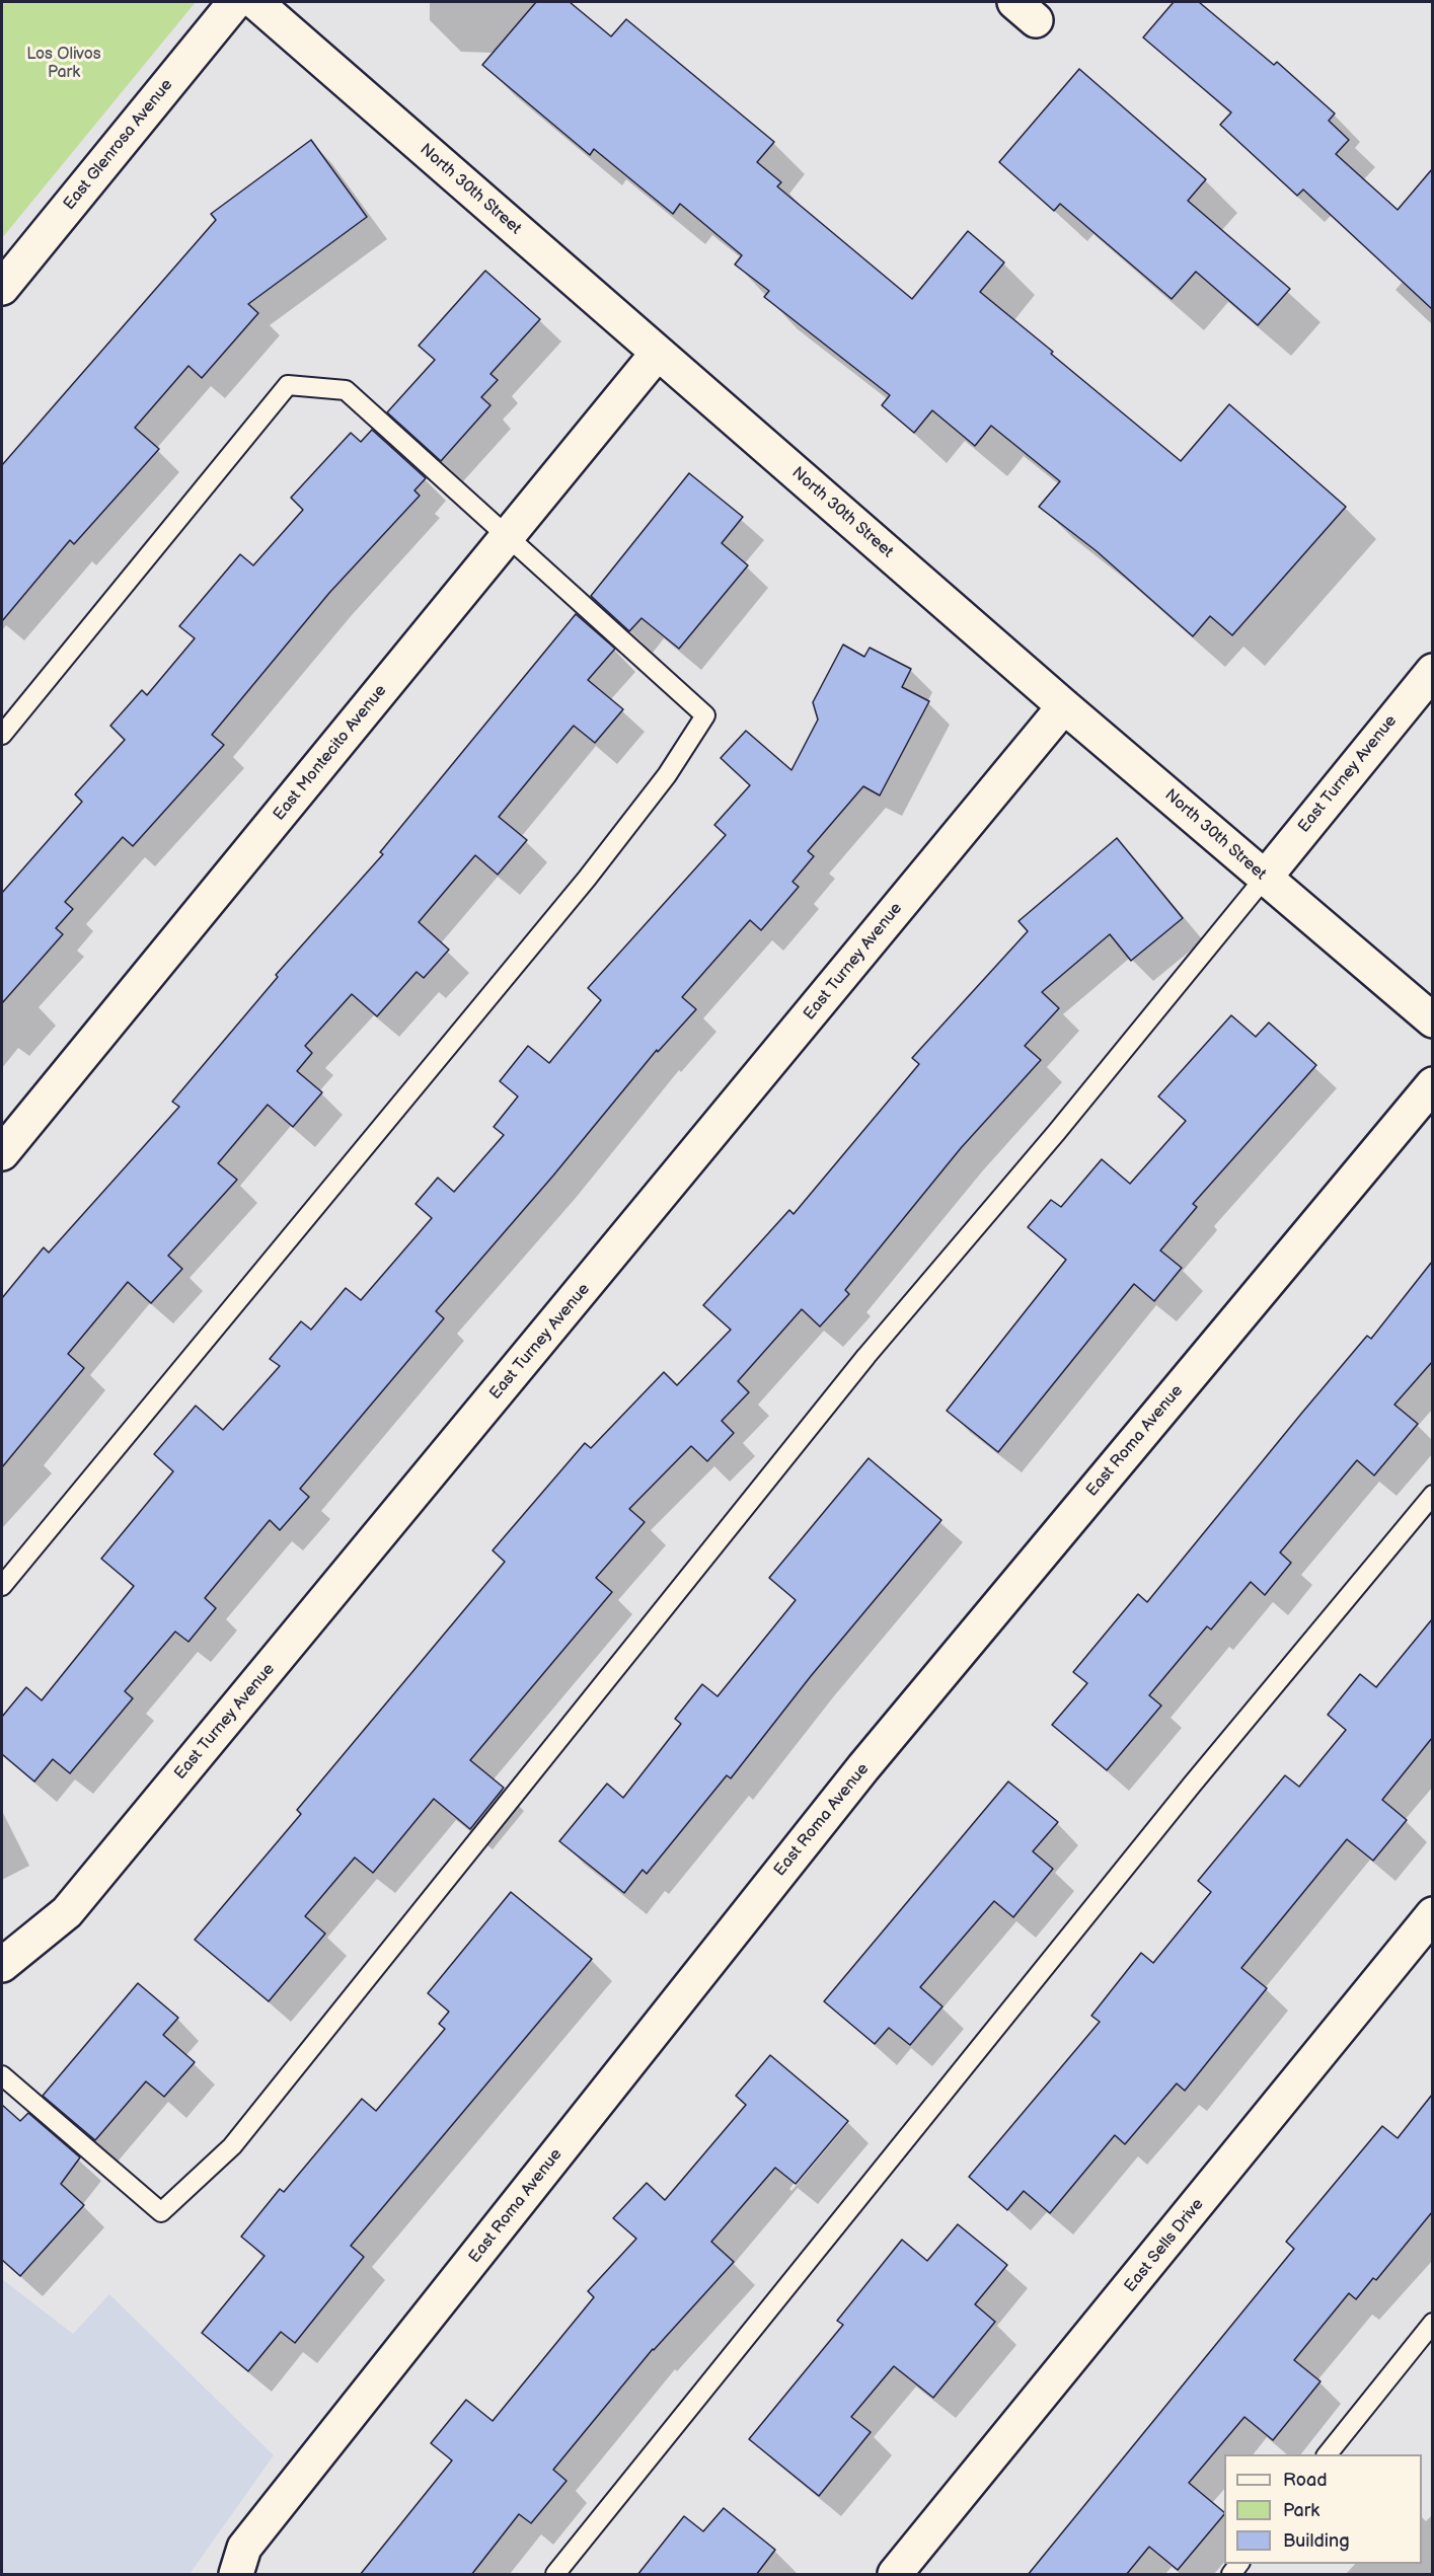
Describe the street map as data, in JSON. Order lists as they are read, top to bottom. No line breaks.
{"streets":{"street":["East Glenrosa Avenue","North 30th Street","East Montecito Avenue","East Turney Avenue","East Roma Avenue","East Sells Drive"]},"crossings":[["North 30th Street","East Montecito Avenue"],["North 30th Street","East Turney Avenue"]],"parks":["Los Olivos Park"],"legend":["Road","Park","Building"]}
